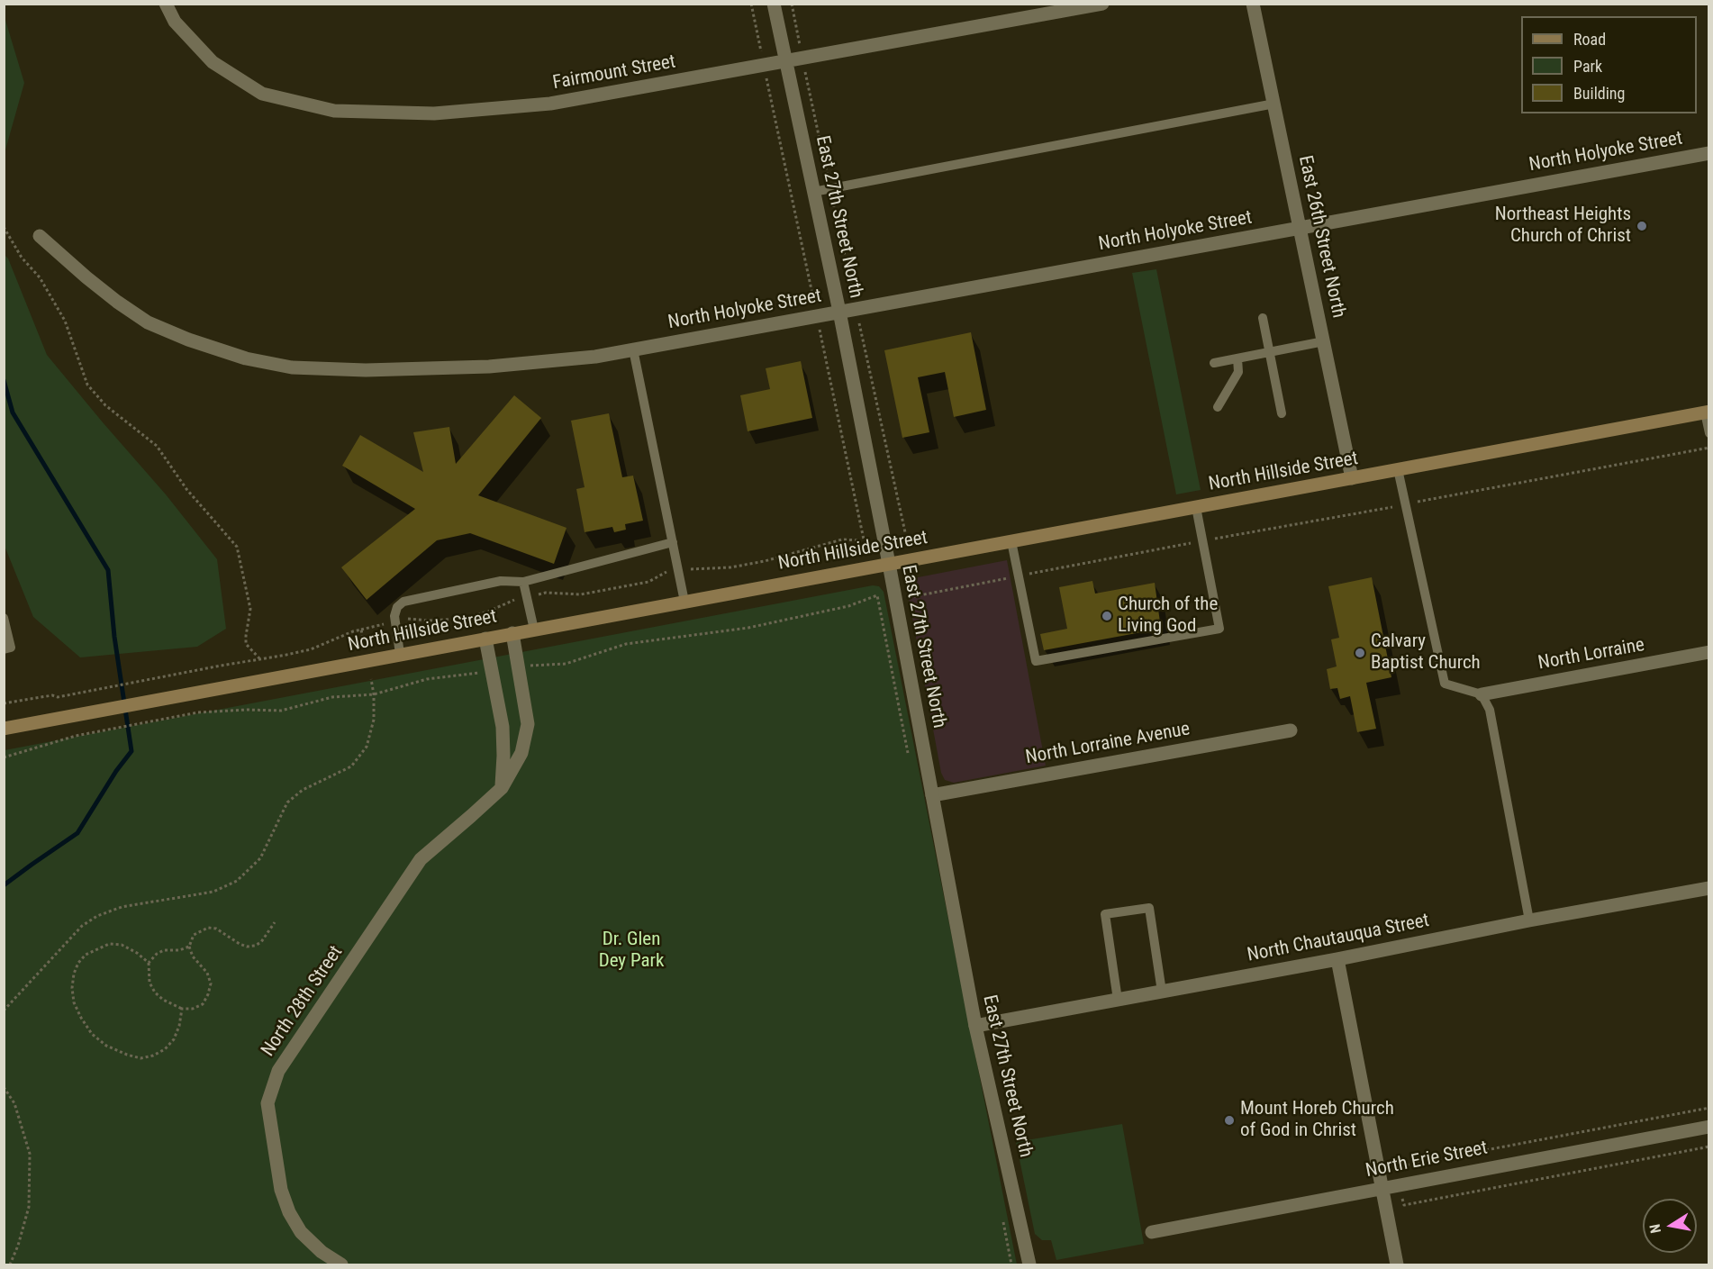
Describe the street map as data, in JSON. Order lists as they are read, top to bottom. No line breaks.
{"streets":{"main road":["North Hillside Street"],"street":["Fairmount Street","North Holyoke Street","East 27th Street North","East 26th Street North","North Lorraine","North Lorraine Avenue","North Chautauqua Street","North 28th Street","North Erie Street"]},"crossings":[["Fairmount Street","East 27th Street North"],["North Holyoke Street","East 27th Street North"],["North Holyoke Street","East 26th Street North"],["East 27th Street North","North Hillside Street"],["East 27th Street North","North Lorraine Avenue"],["East 27th Street North","North Chautauqua Street"],["East 26th Street North","North Hillside Street"],["North Hillside Street","North 28th Street"]],"parks":["Dr. Glen Dey Park"],"places":["Northeast Heights Church of Christ","Church of the Living God","Calvary Baptist Church","Mount Horeb Church of God in Christ"],"legend":["Road","Park","Building"],"north":"left"}
